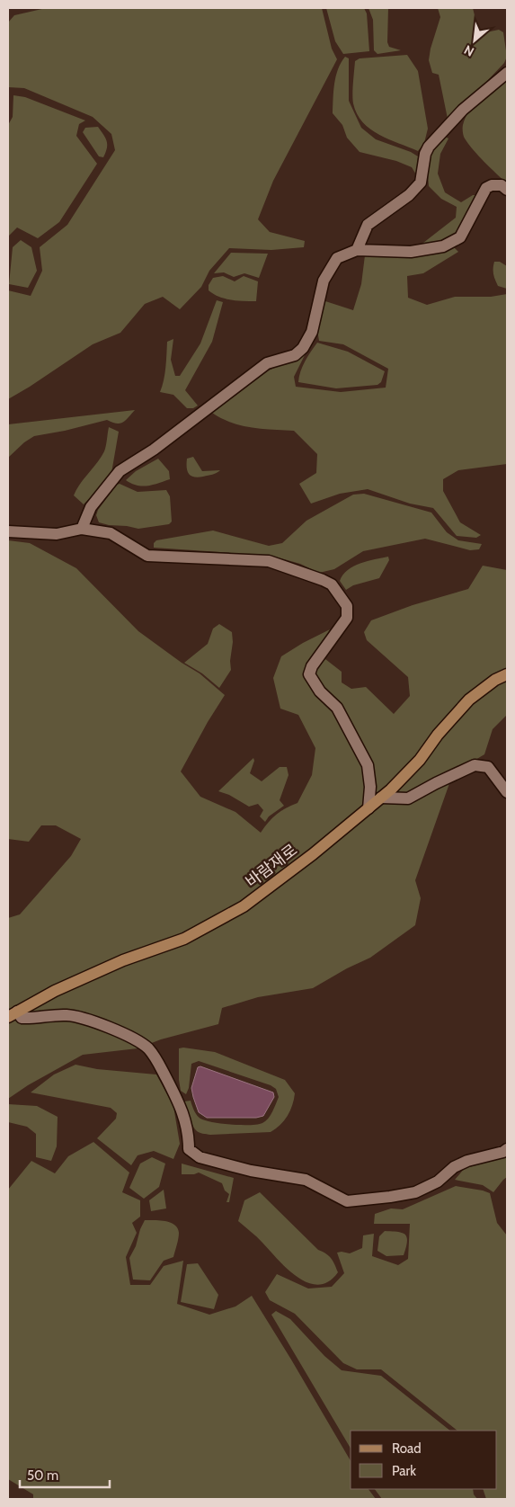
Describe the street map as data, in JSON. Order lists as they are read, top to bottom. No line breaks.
{"streets":{"street":["바람재로"]},"legend":["Road","Park"],"scale_bar":"50 m","north":"bottom left"}
